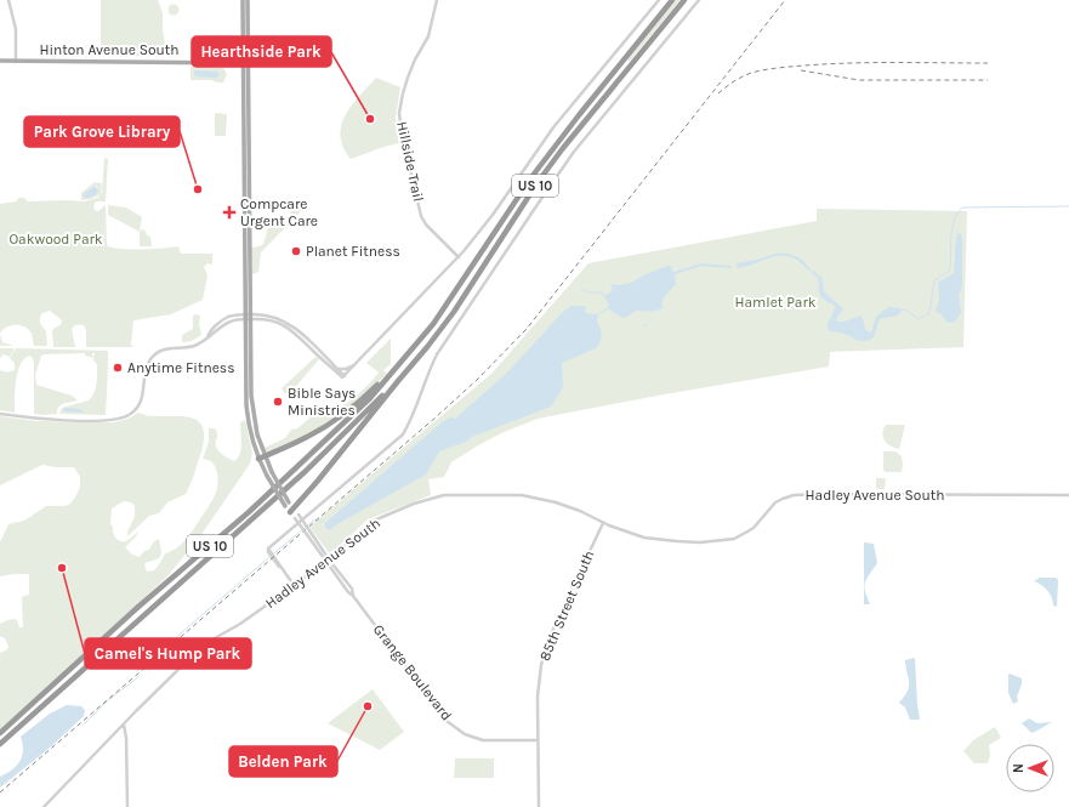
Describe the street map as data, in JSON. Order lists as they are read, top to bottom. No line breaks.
{"streets":{"highway":["US 10"],"main road":["Hinton Avenue South"],"street":["Hillside Trail","Hadley Avenue South","85th Street South","Grange Boulevard"]},"crossings":[["Hadley Avenue South","85th Street South"],["Hadley Avenue South","Grange Boulevard"],["85th Street South","Grange Boulevard"]],"parks":["Oakwood Park","Hamlet Park"],"places":{"other":["Hearthside Park","Park Grove Library","Planet Fitness","Anytime Fitness","Bible Says Ministries","Camel's Hump Park","Belden Park"],"health":["Compcare Urgent Care"]},"north":"left"}
